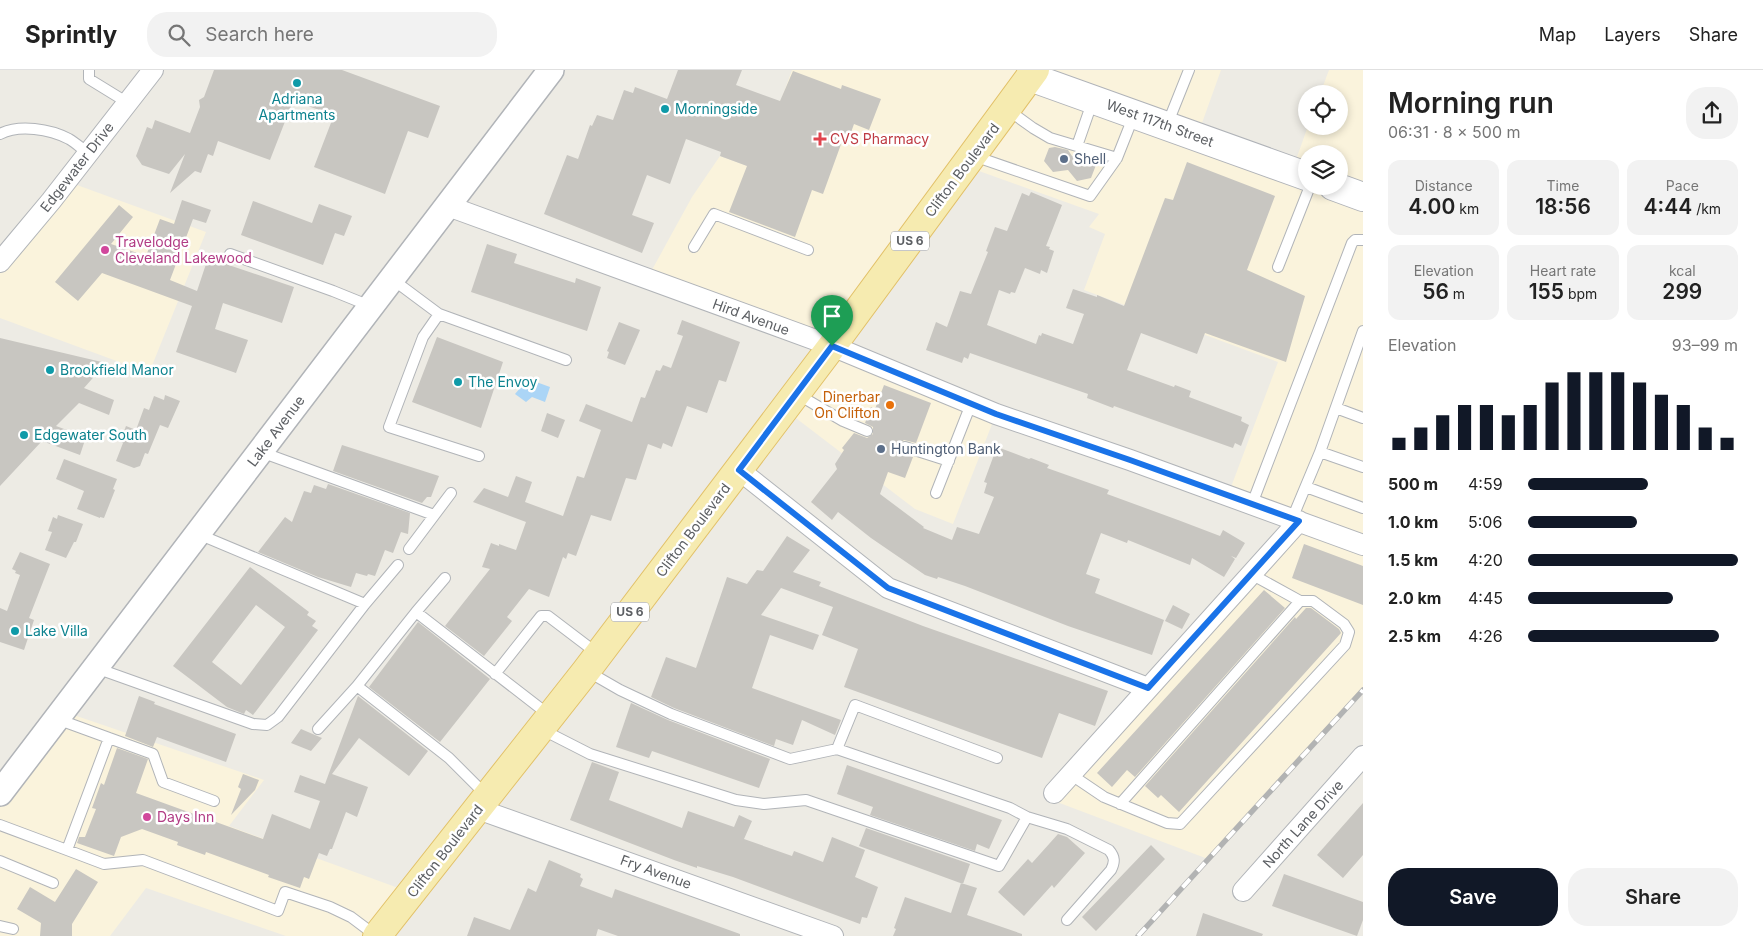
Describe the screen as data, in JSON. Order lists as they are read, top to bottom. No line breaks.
{"streets":{"main road":["West 117th Street","Clifton Boulevard","US 6"],"street":["Edgewater Drive","Hird Avenue","Lake Avenue","North Lane Drive","Fry Avenue"]},"crossings":[["West 117th Street","Clifton Boulevard"],["Clifton Boulevard","Hird Avenue"],["Clifton Boulevard","Fry Avenue"],["Hird Avenue","Lake Avenue"]],"places":{"other":["Adriana Apartments","Morningside","Shell","Travelodge Cleveland Lakewood","Brookfield Manor","The Envoy","Dinerbar On Clifton","Edgewater South","Huntington Bank","Lake Villa","Days Inn"],"health":["CVS Pharmacy"]},"page":{"header":"Sprintly","search":"Search here","nav":["Map","Layers","Share"],"heading":["Morning run","06:31 · 8 × 500 m"],"stats":[["Distance","4.00 km"],["Time","18:56"],["Pace","4:44 /km"],["Elevation","56 m"],["Heart rate","155 bpm"],["kcal","299"]],"chart":["Elevation","93–99 m"],"list":[{"name":"500 m","note":"4:59"},{"name":"1.0 km","note":"5:06"},{"name":"1.5 km","note":"4:20"},{"name":"2.0 km","note":"4:45"},{"name":"2.5 km","note":"4:26"}],"buttons":["Save","Share"]}}
